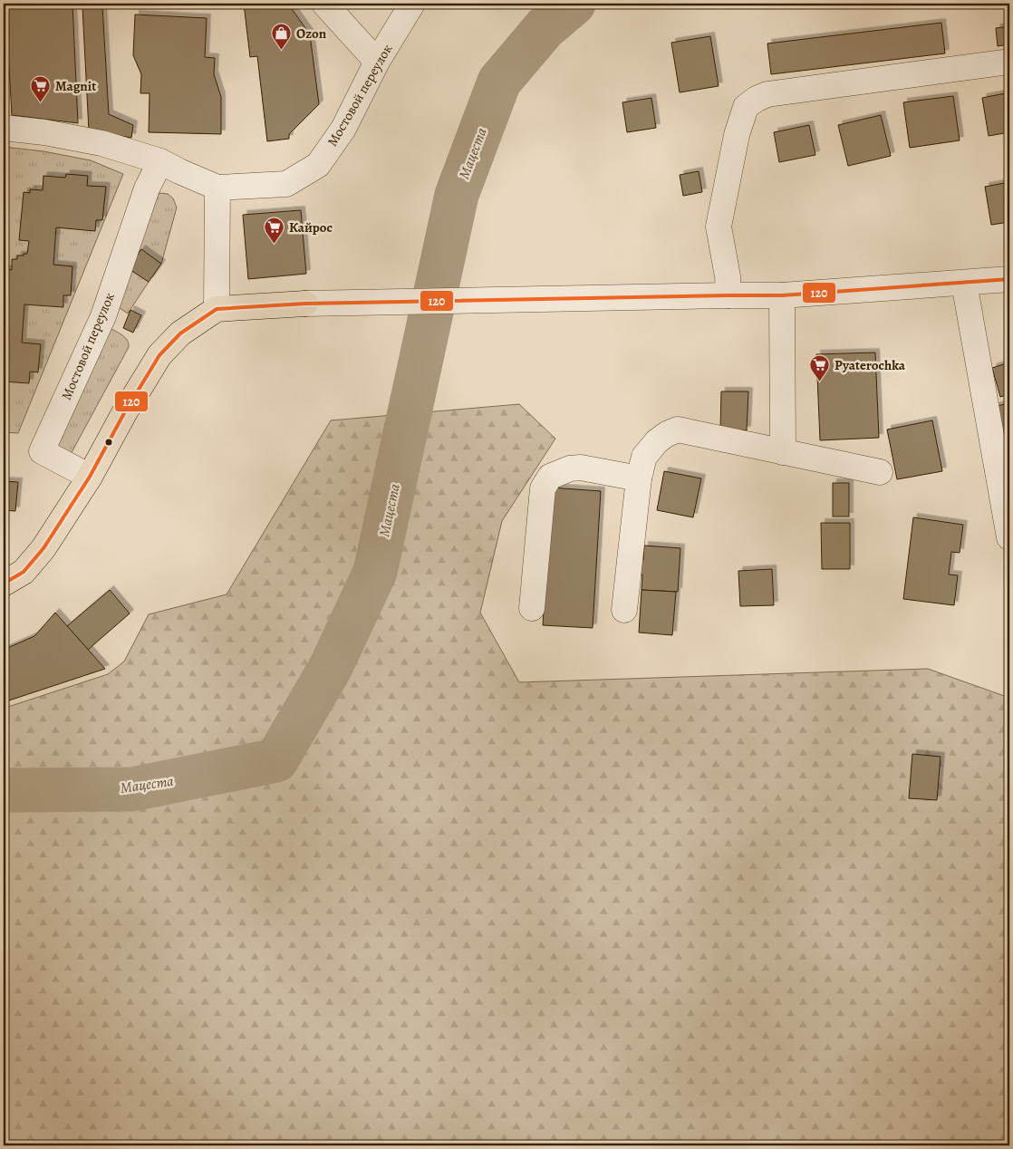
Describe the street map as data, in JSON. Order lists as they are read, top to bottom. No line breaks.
{"streets":{"street":["Мостовой переулок"]},"water":["Мацеста"],"places":{"shop":["Ozon"],"supermarket":["Magnit","Кайрос","Pyaterochka"]},"lines":["transit line 120"]}
